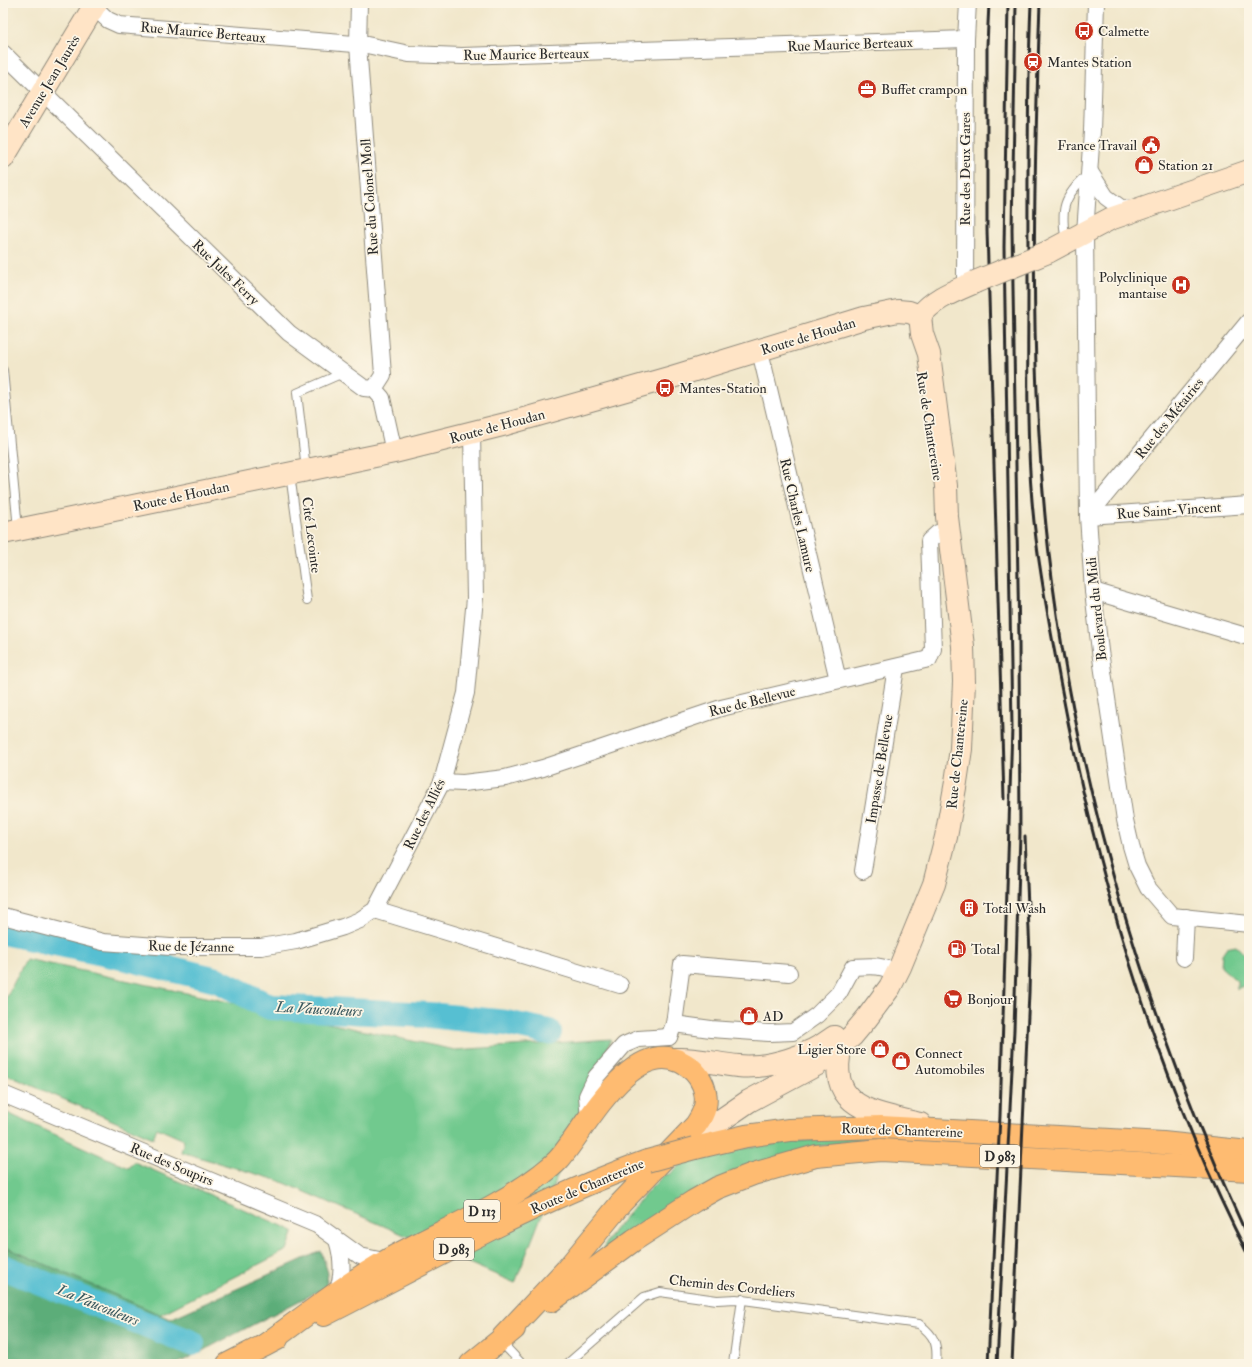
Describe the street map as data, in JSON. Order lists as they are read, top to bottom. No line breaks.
{"streets":{"main road":["Avenue Jean Jaurès","Route de Houdan","Rue de Chantereine","Route de Chantereine","D 983","D 113"],"street":["Rue Maurice Berteaux","Rue des Deux Gares","Rue du Colonel Moll","Rue Jules Ferry","Rue des Métairies","Rue Saint-Vincent","Rue Charles Lamure","Boulevard du Midi","Rue de Bellevue","Impasse de Bellevue","Rue des Alliés","Rue de Jézanne","Rue des Soupirs"],"lane":["Cité Lecointe","Chemin des Cordeliers"]},"crossings":[["Rue Maurice Berteaux","Avenue Jean Jaurès"],["Rue Maurice Berteaux","Rue des Deux Gares"],["Rue Maurice Berteaux","Rue du Colonel Moll"],["Avenue Jean Jaurès","Rue Jules Ferry"],["Rue du Colonel Moll","Rue Jules Ferry"],["Rue Jules Ferry","Cité Lecointe"],["Route de Houdan","Rue de Chantereine"],["Route de Houdan","Rue Charles Lamure"],["Route de Houdan","Cité Lecointe"],["Route de Houdan","Rue des Alliés"],["Rue des Métairies","Rue Saint-Vincent"],["Rue des Métairies","Boulevard du Midi"],["Rue de Chantereine","Rue de Bellevue"],["Rue de Chantereine","D 113"],["Rue Saint-Vincent","Boulevard du Midi"],["Rue Charles Lamure","Rue de Bellevue"],["Rue de Bellevue","Impasse de Bellevue"],["Rue de Bellevue","Rue des Alliés"],["Rue des Alliés","Rue de Jézanne"],["Route de Chantereine","D 113"],["D 983","D 113"],["Rue des Soupirs","D 113"]],"water":["La Vaucouleurs"],"places":{"bus stop":["Calmette","Mantes-Station"],"station":["Mantes Station"],"office":["Buffet crampon"],"public building":["France Travail"],"shop":["Station 21","AD","Ligier Store","Connect Automobiles"],"hospital":["Polyclinique mantaise"],"building":["Total Wash"],"fuel station":["Total"],"supermarket":["Bonjour"]}}
